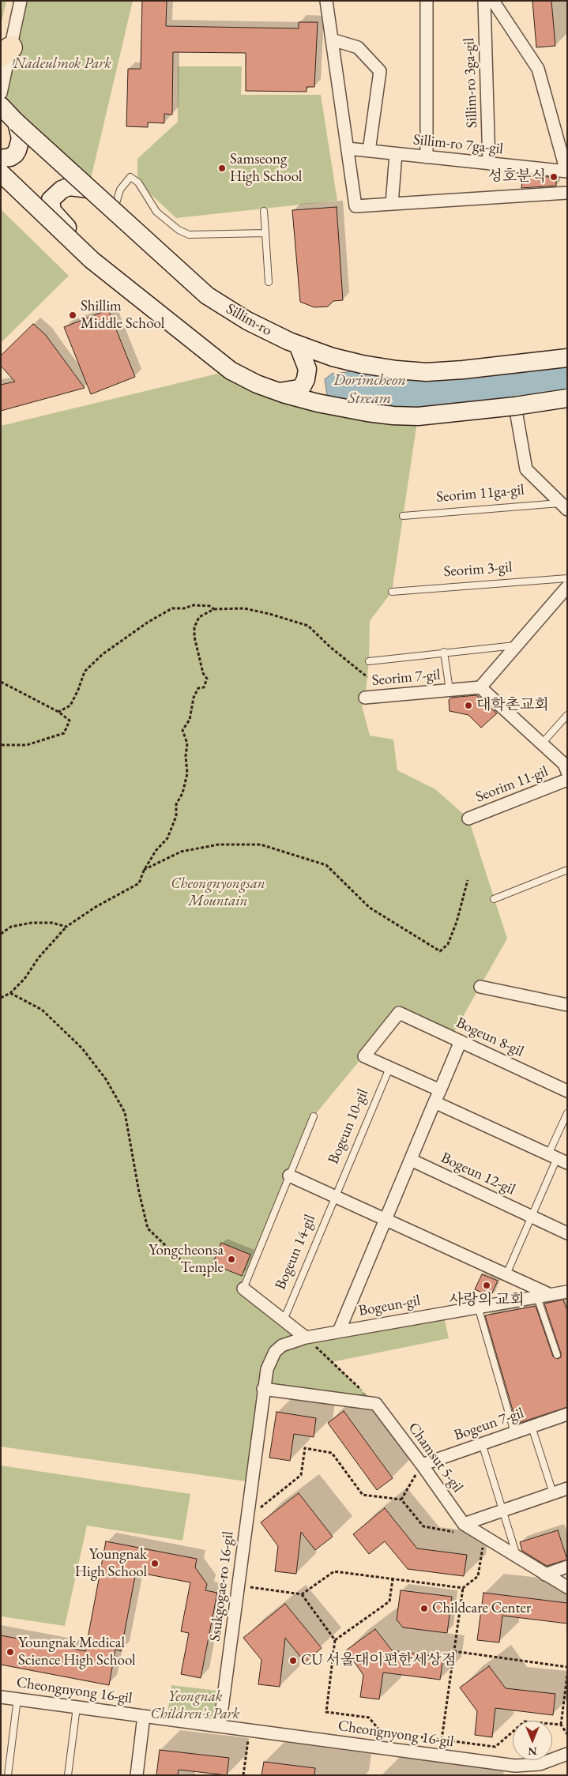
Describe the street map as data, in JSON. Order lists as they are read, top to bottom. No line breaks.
{"streets":{"main road":["Sillim-ro"],"street":["Sillim-ro 3ga-gil","Sillim-ro 7ga-gil","Seorim 11ga-gil","Seorim 7-gil","Seorim 11-gil","Bogeun 8-gil","Bogeun 12-gil","Bogeun-gil","Bogeun 7-gil","Chamsut 5-gil","Ssukgogae-ro 16-gil","Cheongnyong 16-gil"],"lane":["Seorim 3-gil","Bogeun 10-gil","Bogeun 14-gil"]},"crossings":[["Sillim-ro 3ga-gil","Sillim-ro 7ga-gil"],["Bogeun 8-gil","Bogeun 10-gil"],["Bogeun 10-gil","Bogeun 14-gil"],["Bogeun-gil","Ssukgogae-ro 16-gil"],["Bogeun 7-gil","Chamsut 5-gil"],["Ssukgogae-ro 16-gil","Cheongnyong 16-gil"]],"water":["Dorimcheon Stream"],"parks":["Nadeulmok Park","Cheongnyongsan Mountain","Yeongnak Children's Park"],"places":["Samseong High School","성호분식","Shillim Middle School","대학촌교회","Yongcheonsa Temple","사랑의 교회","Youngnak High School","Childcare Center","Youngnak Medical Science High School","CU 서울대이편한세상점"],"north":"bottom"}
